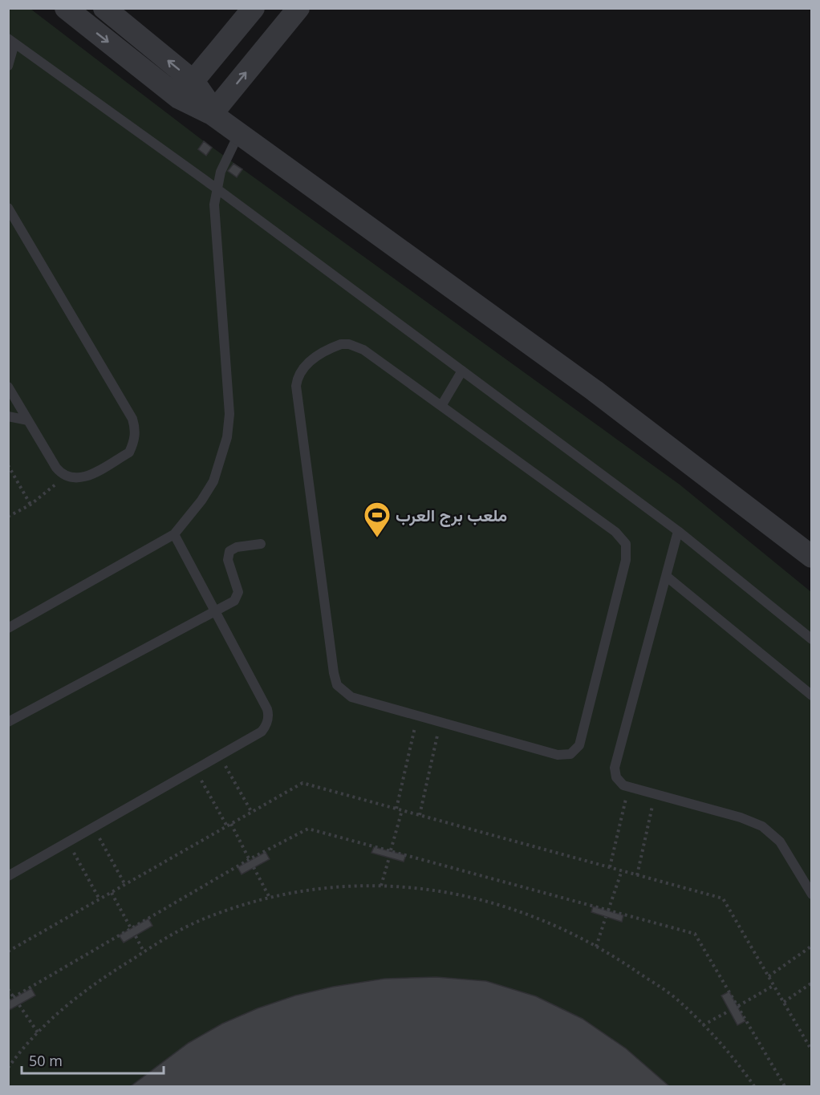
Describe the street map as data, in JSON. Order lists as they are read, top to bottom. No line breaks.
{"places":{"sports":["ملعب برج العرب"]},"scale_bar":"50 m"}
